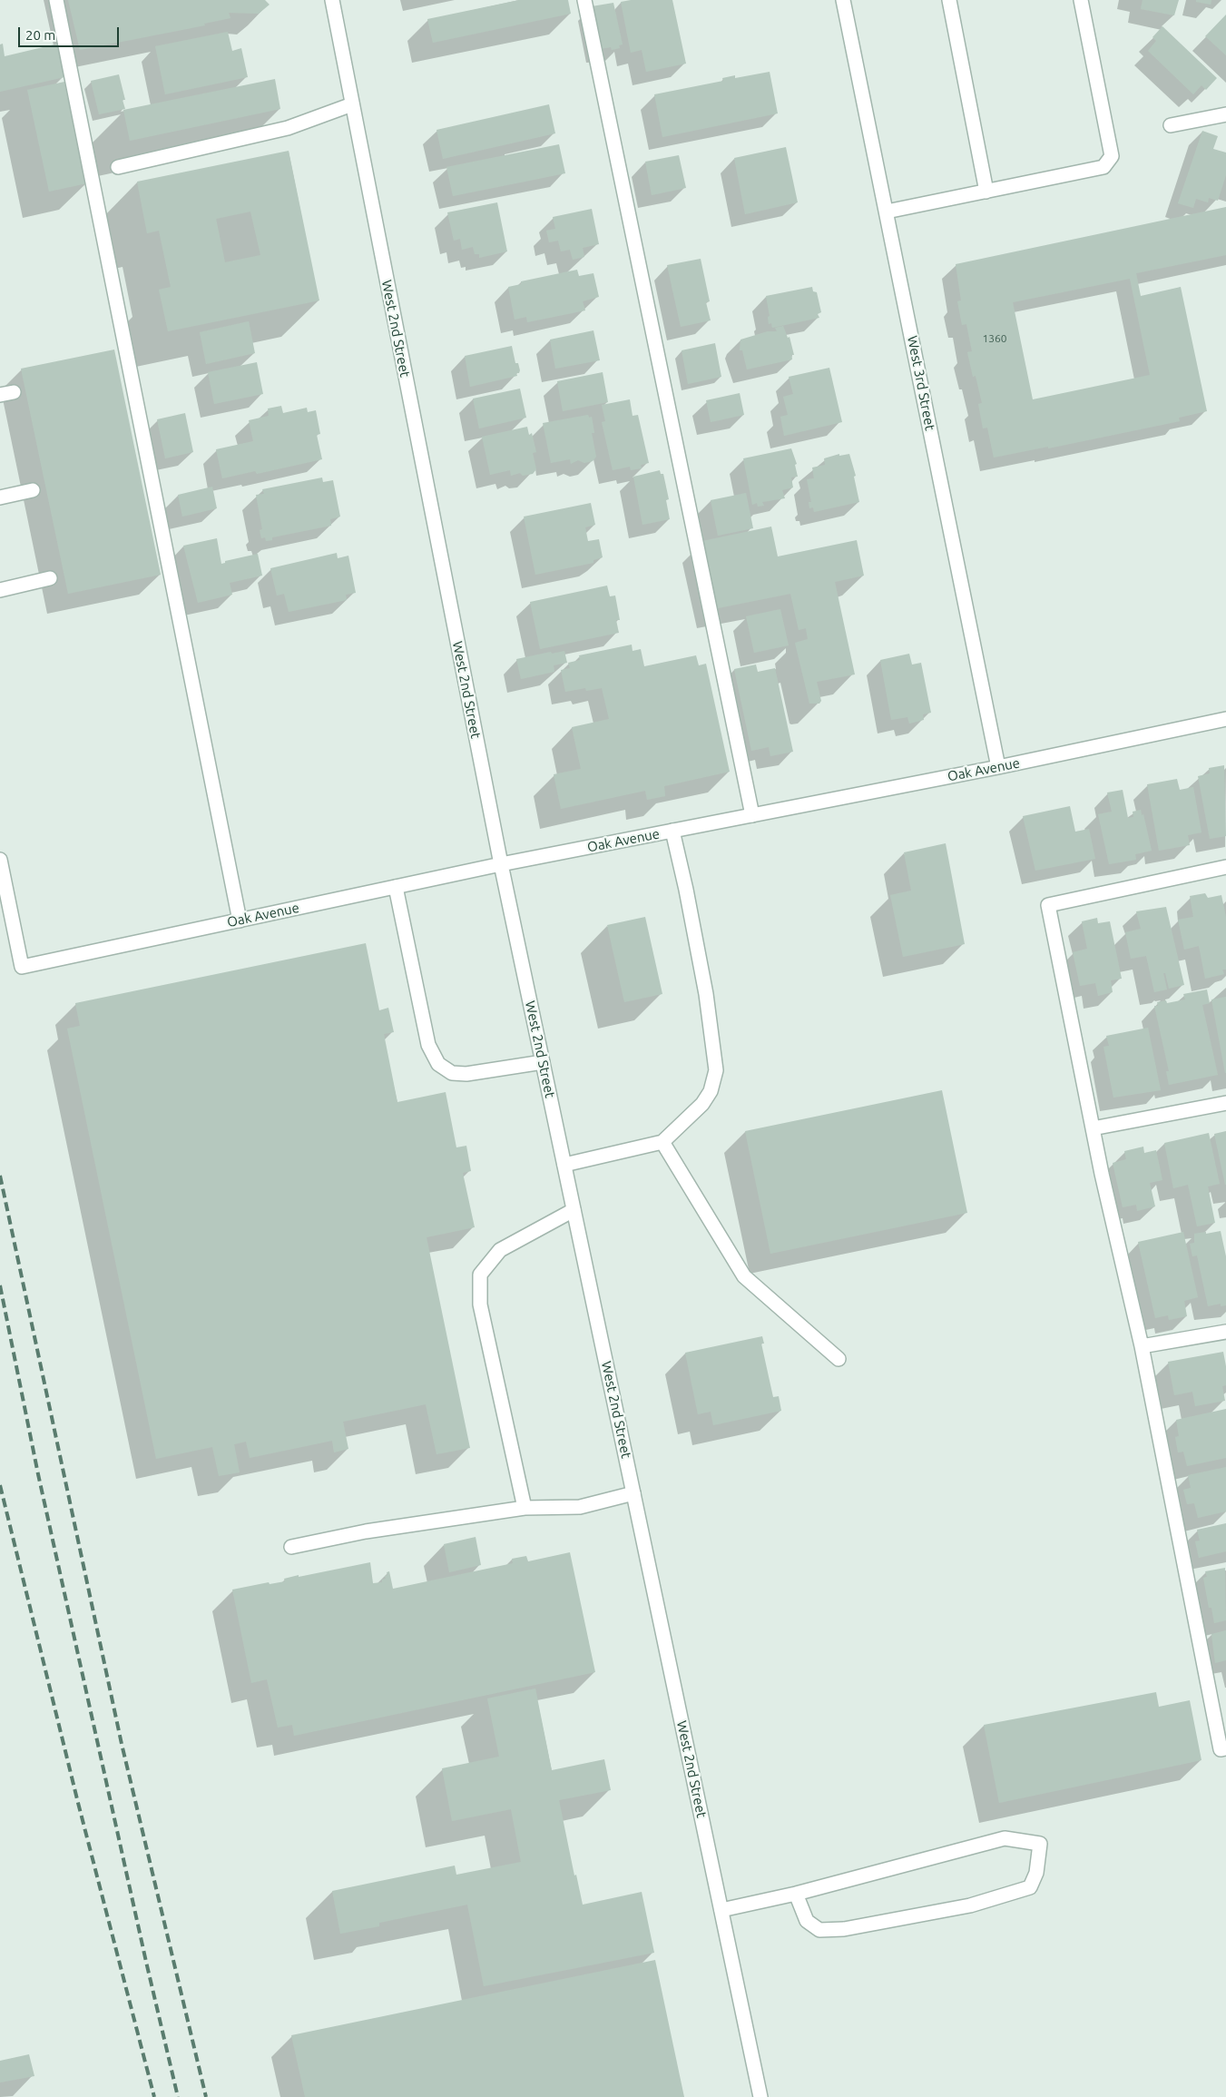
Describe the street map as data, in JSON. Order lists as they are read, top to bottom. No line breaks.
{"streets":{"street":["West 2nd Street","West 3rd Street","Oak Avenue"]},"crossings":[["West 2nd Street","Oak Avenue"],["West 3rd Street","Oak Avenue"]],"house_numbers":["1360"],"scale_bar":"20 m"}
